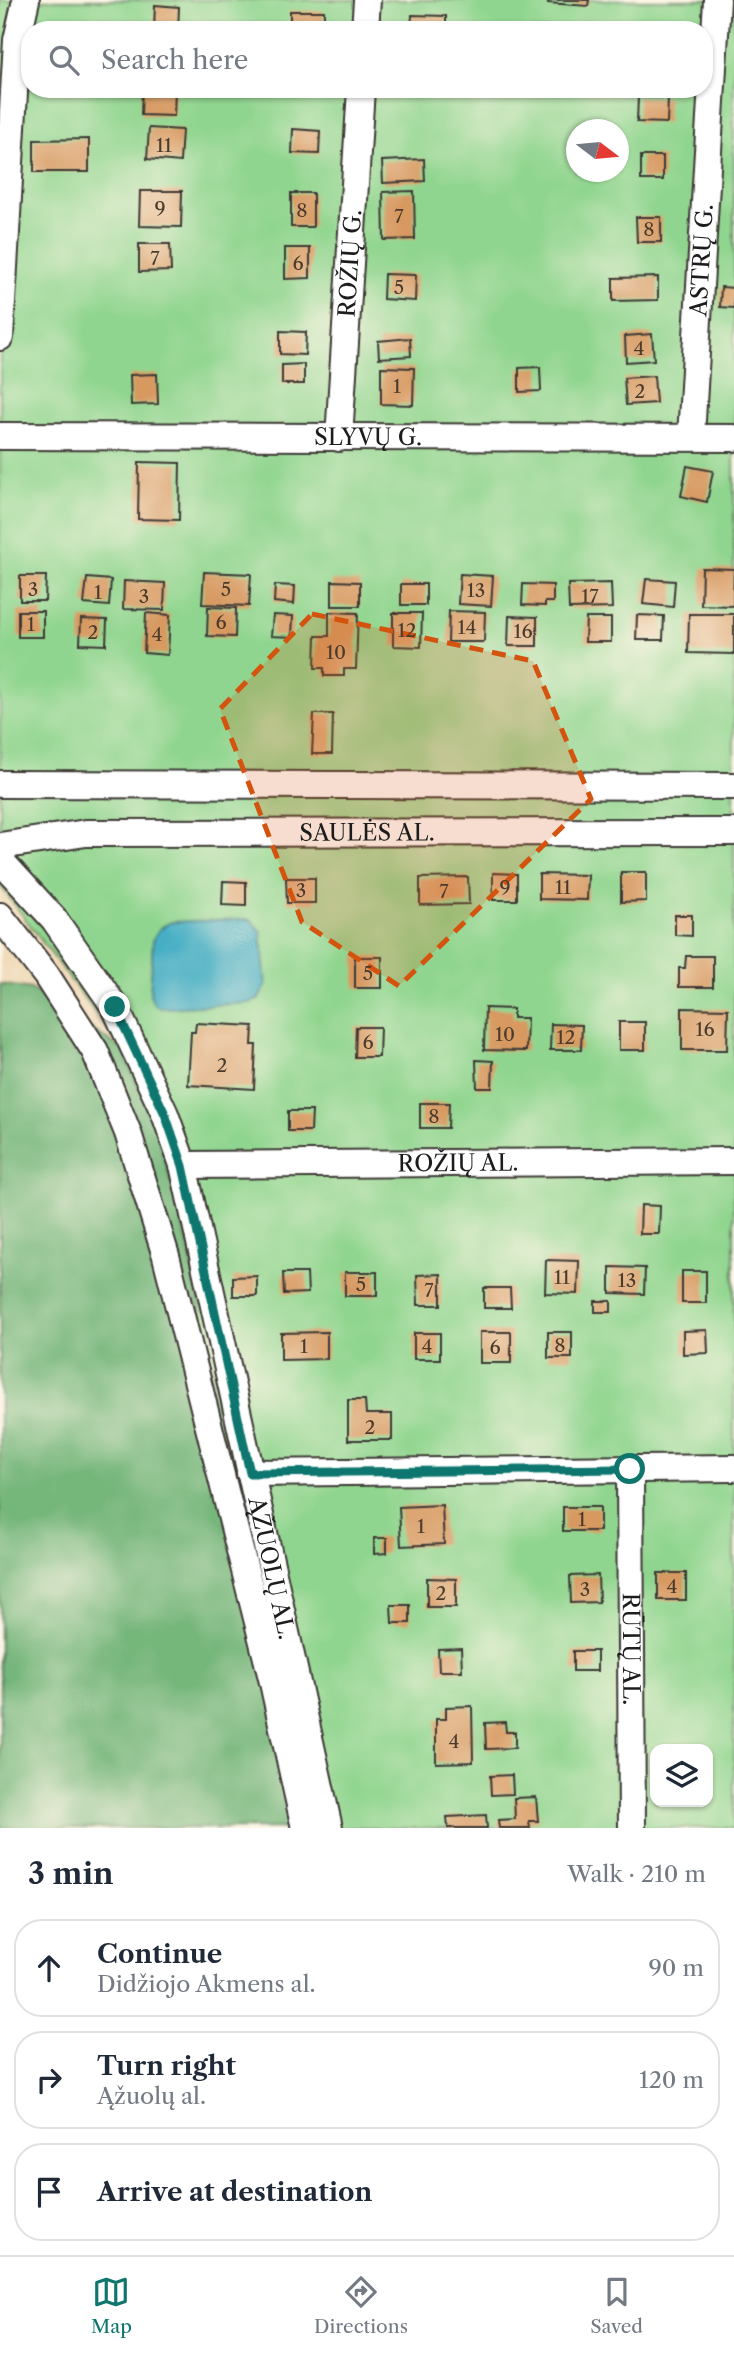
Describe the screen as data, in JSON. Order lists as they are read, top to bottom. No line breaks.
{"streets":{"street":["ASTRŲ G.","ROŽIŲ G.","SLYVŲ G.","SAULĖS AL.","ROŽIŲ AL.","ĄŽUOLŲ AL.","RŪTŲ AL."]},"crossings":[["ASTRŲ G.","SLYVŲ G."],["ROŽIŲ G.","SLYVŲ G."],["ROŽIŲ AL.","ĄŽUOLŲ AL."]],"house_numbers":["11","9","8","7","8","7","6","5","4","1","2","3","5","13","1","3","17","6","1","14","12","16","2","4","10","9","11","3","7","5","16","10","12","6","2","8","11","13","5","7","8","1","4","6","2","1","1","4","3","2","4"],"north":"right","page":{"search":"Search here","heading":["3 min","Walk · 210 m"],"list":[["Continue","Didžiojo Akmens al.","90 m"],["Turn right","Ąžuolų al.","120 m"],"Arrive at destination"],"nav":["Map","Directions","Saved"]}}
